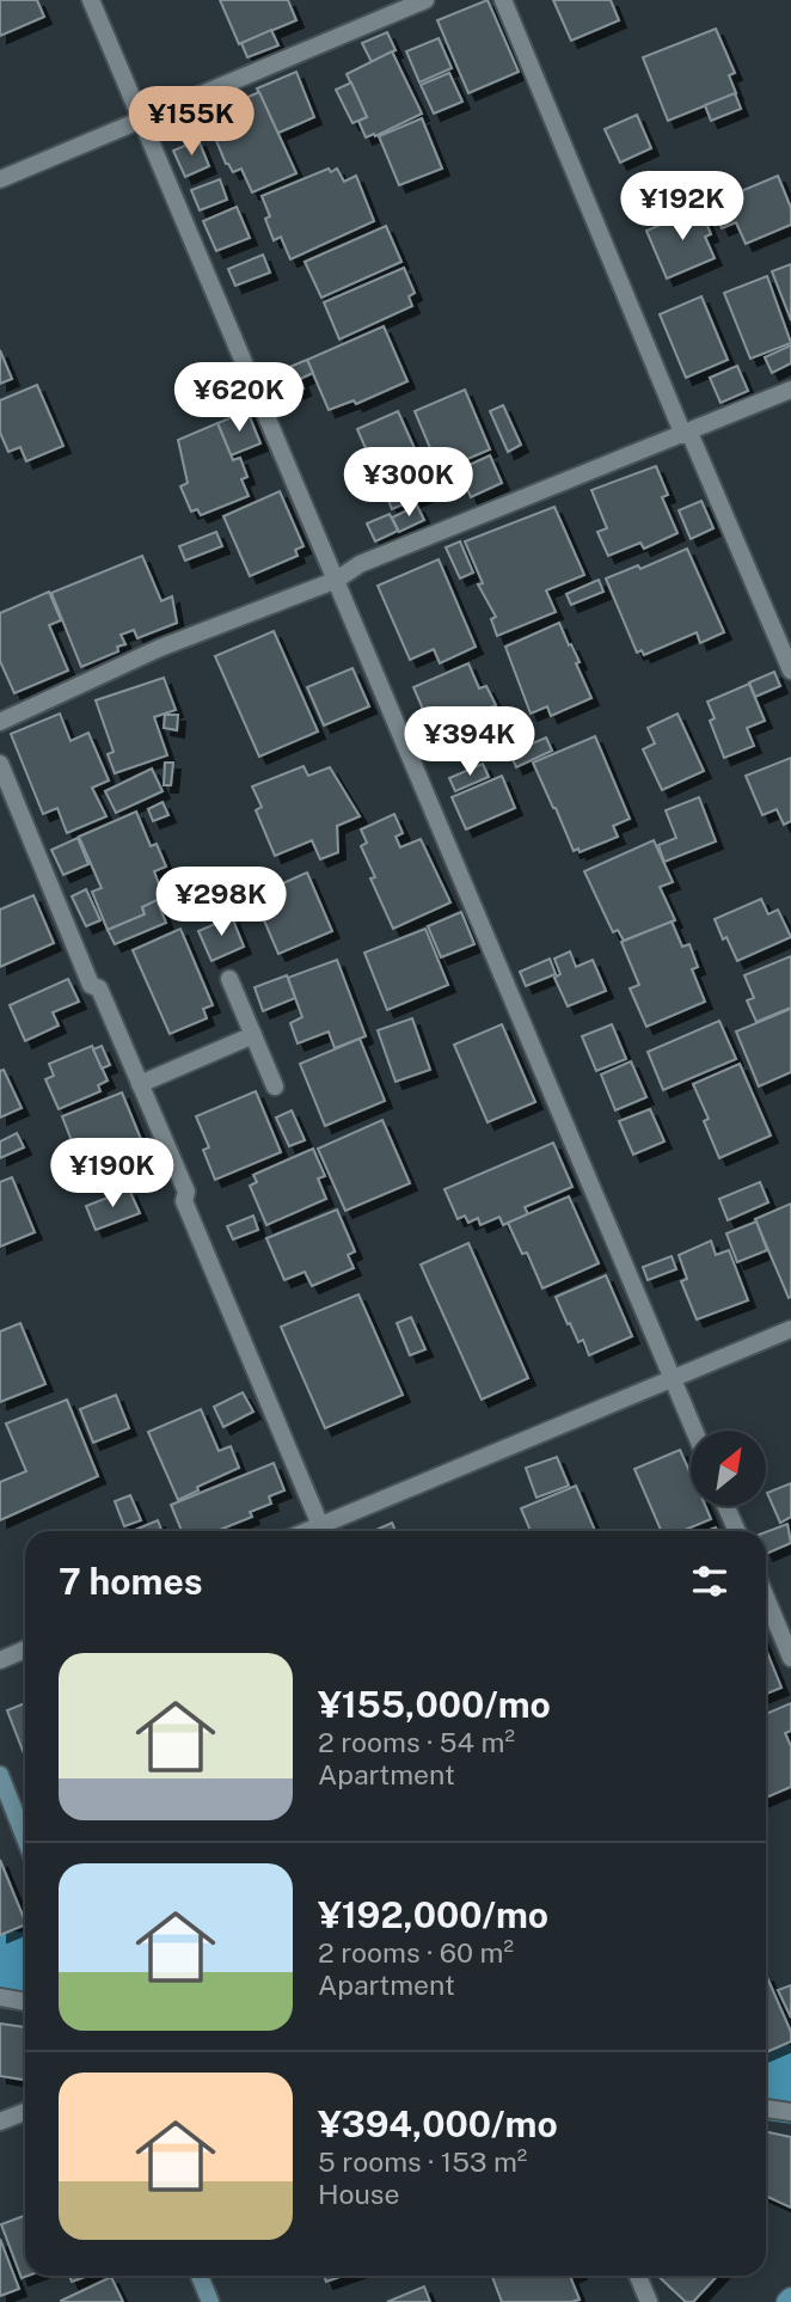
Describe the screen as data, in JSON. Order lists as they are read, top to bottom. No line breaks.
{"north":"top right","page":{"price":["¥155K","¥192K","¥620K","¥300K","¥394K","¥298K","¥190K"],"heading":"7 homes","list":[{"name":"¥155,000/mo","note":"2 rooms · 54 m² · Apartment"},{"name":"¥192,000/mo","note":"2 rooms · 60 m² · Apartment"},{"name":"¥394,000/mo","note":"5 rooms · 153 m² · House"}]}}
